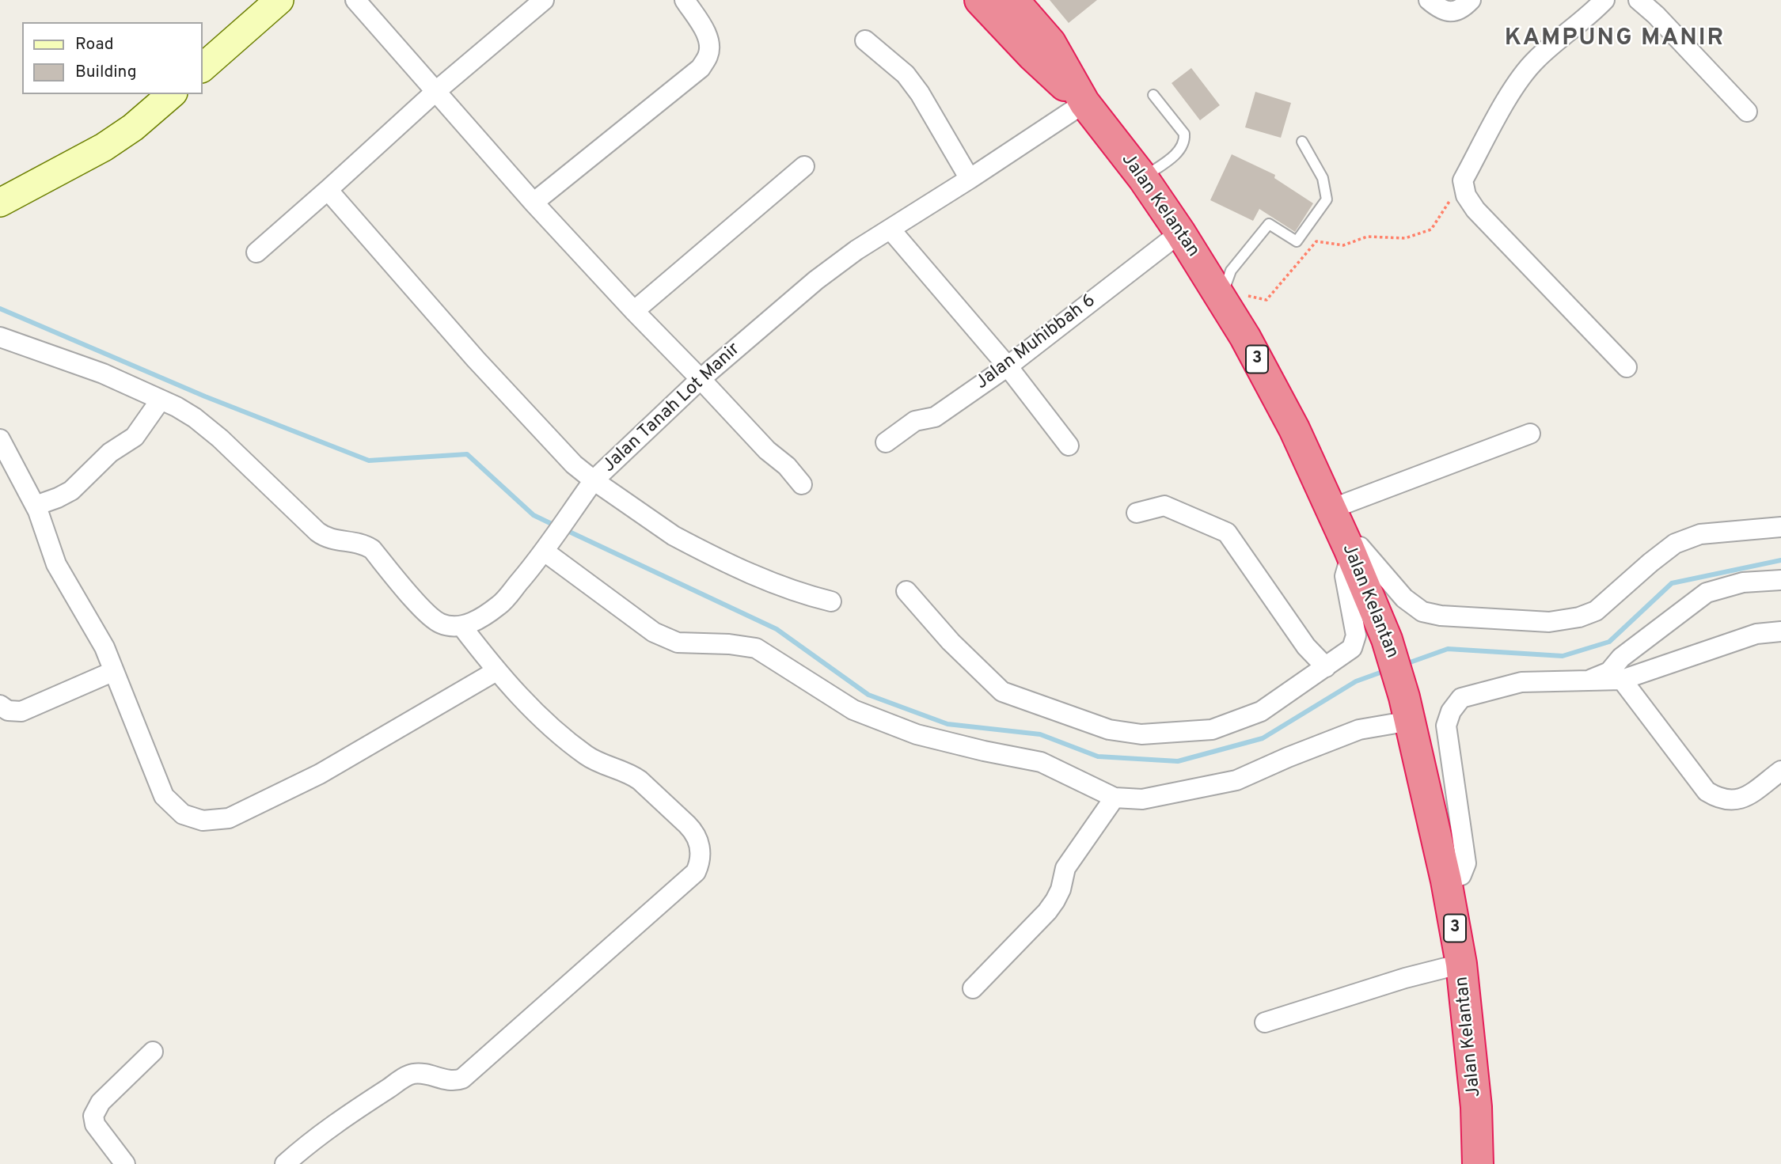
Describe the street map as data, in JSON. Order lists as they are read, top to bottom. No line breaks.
{"streets":{"highway":["Jalan Kelantan","3"],"street":["Jalan Muhibbah 6","Jalan Tanah Lot Manir"]},"crossings":[["Jalan Kelantan","Jalan Muhibbah 6"],["Jalan Kelantan","Jalan Tanah Lot Manir"]],"districts":["KAMPUNG MANIR"],"legend":["Road","Building"]}
